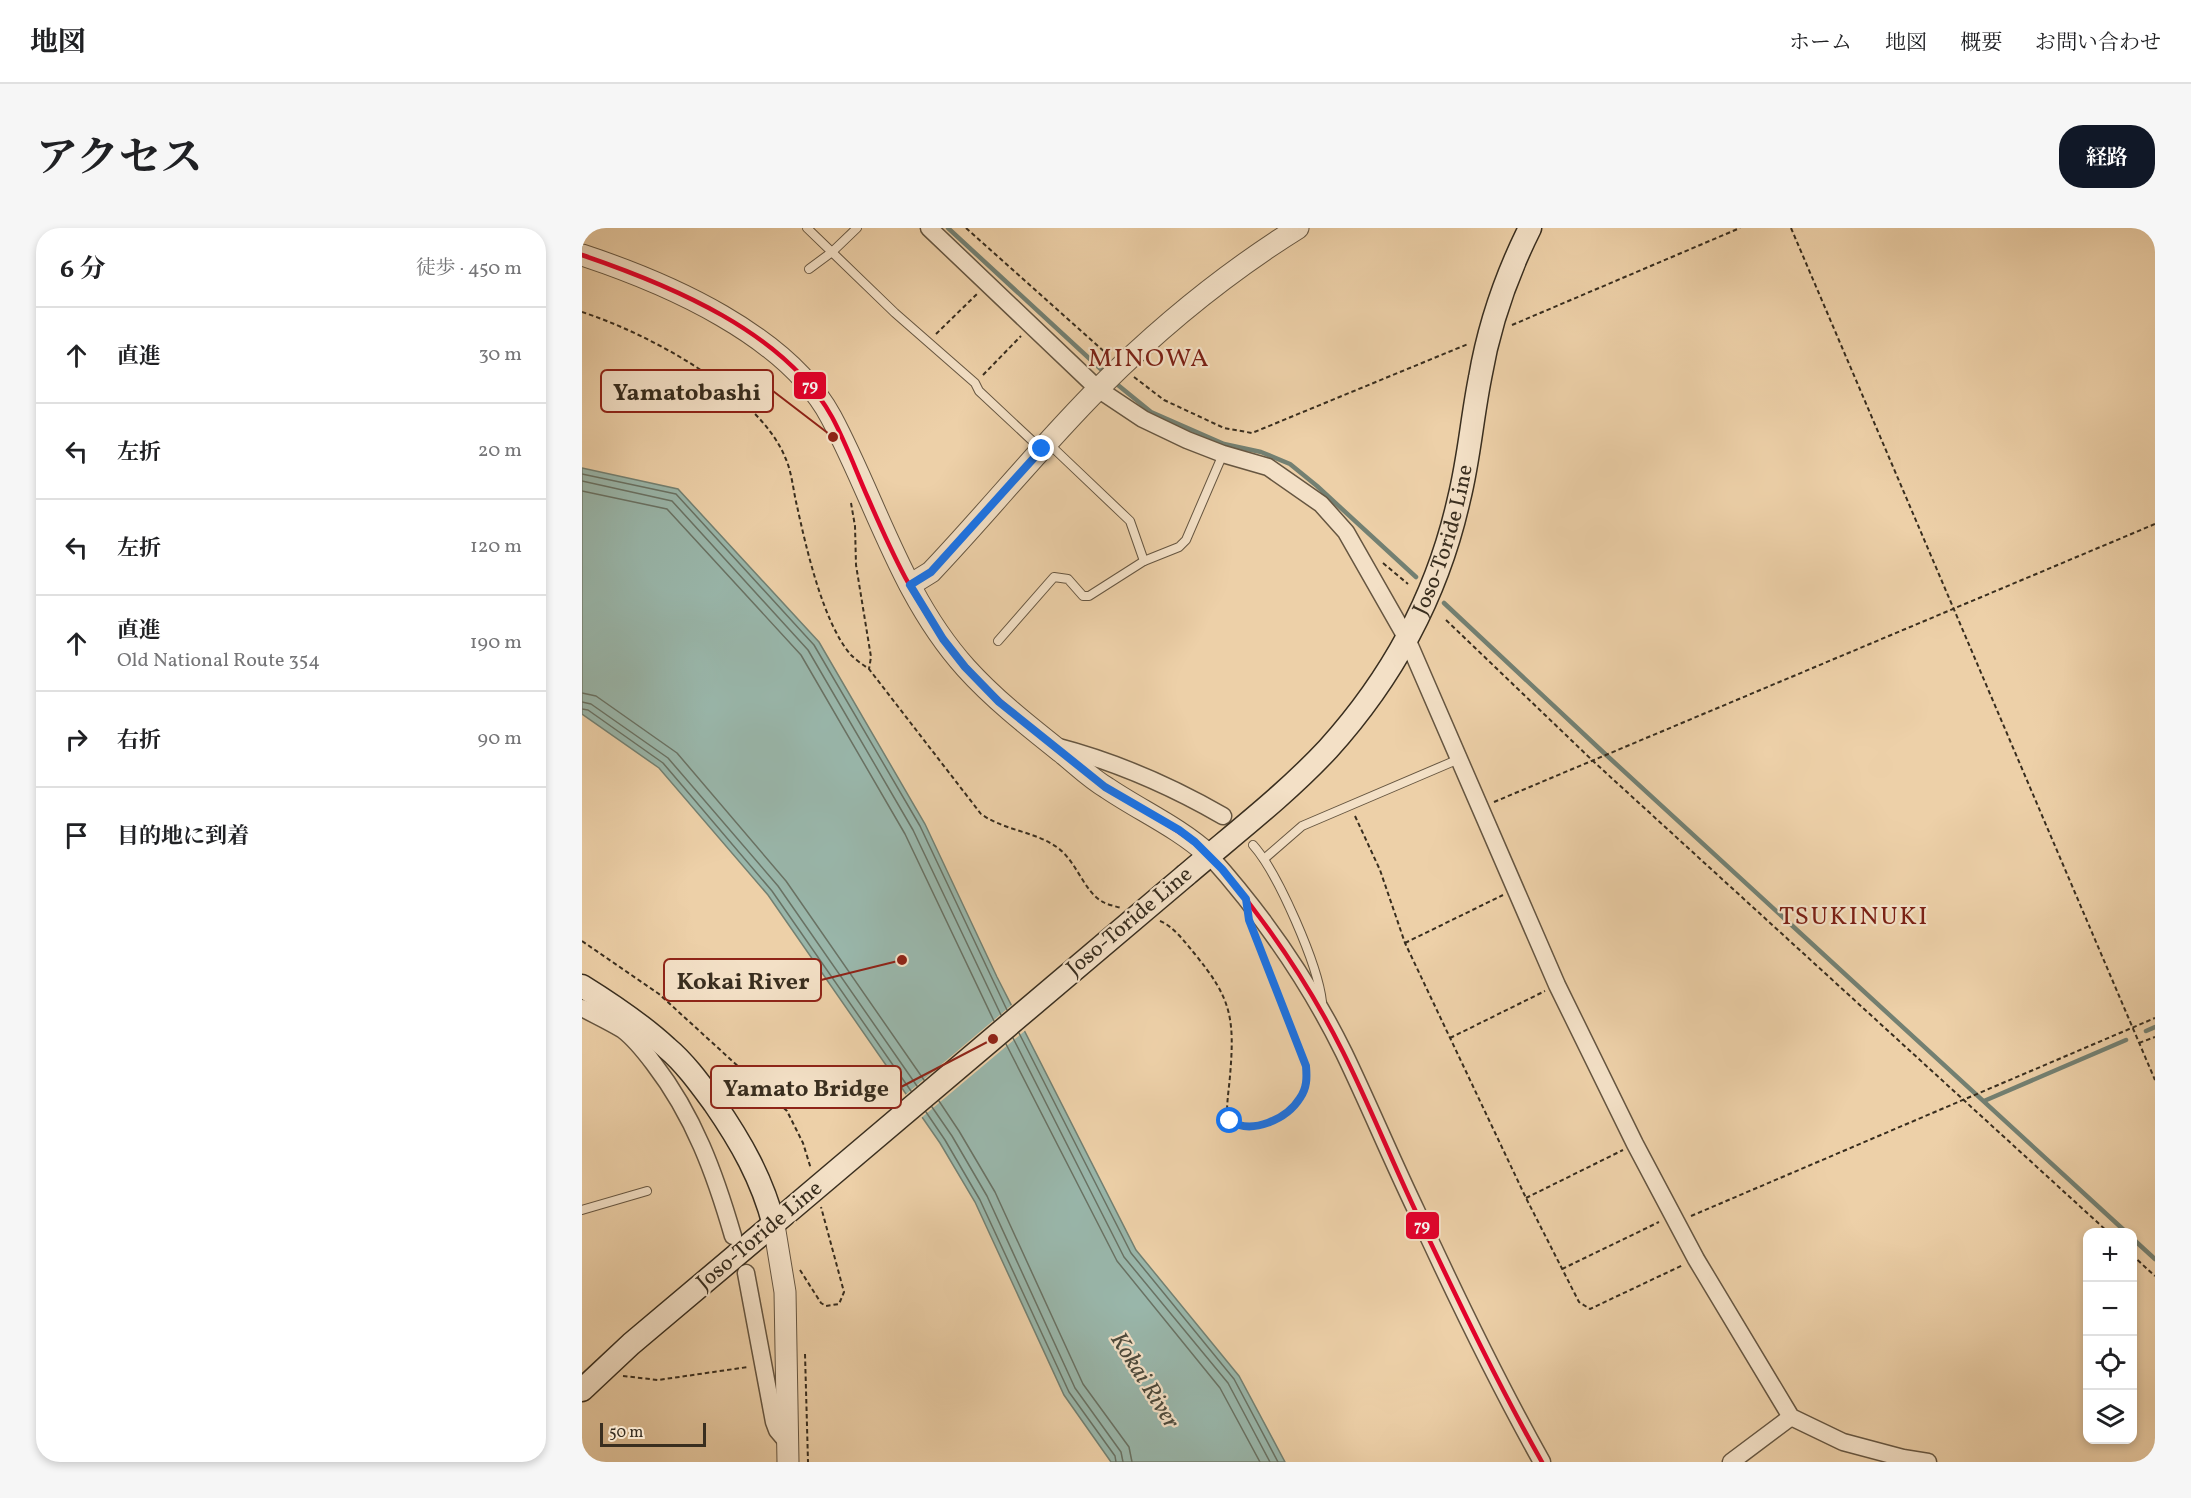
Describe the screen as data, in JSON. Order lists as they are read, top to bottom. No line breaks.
{"streets":{"main road":["Joso-Toride Line"]},"districts":["MINOWA","TSUKINUKI"],"water":["Kokai River"],"places":["Yamatobashi","Kokai River","Yamato Bridge"],"lines":["transit line 79"],"scale_bar":"50 m","page":{"header":"地図","nav":["ホーム","地図","概要","お問い合わせ"],"title":"アクセス","buttons":"経路","heading":["6 分","徒歩 · 450 m"],"list":[["直進","30 m"],["左折","20 m"],["左折","120 m"],["直進","Old National Route 354","190 m"],["右折","90 m"],"目的地に到着"],"map_buttons":["+","−"],"scale":"50 m"}}
